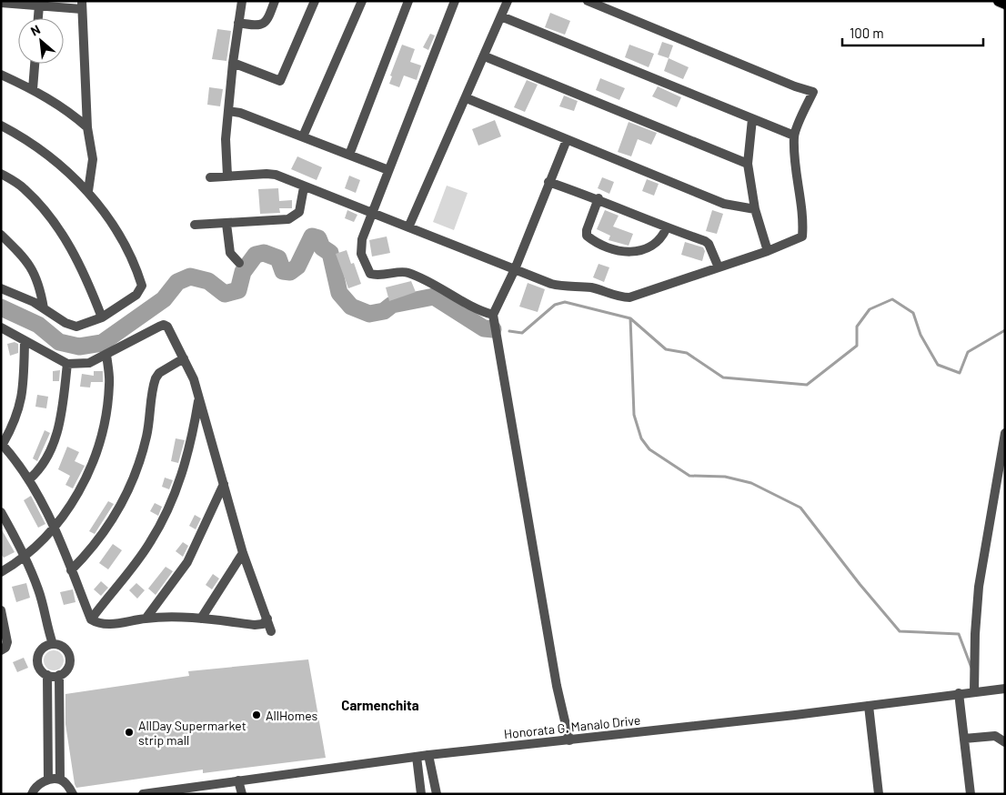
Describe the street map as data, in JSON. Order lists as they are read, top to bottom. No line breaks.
{"streets":{"street":["Honorata G. Manalo Drive"]},"districts":["Carmenchita"],"places":["AllHomes","AllDay Supermarket strip mall"],"scale_bar":"100 m","north":"top left"}
